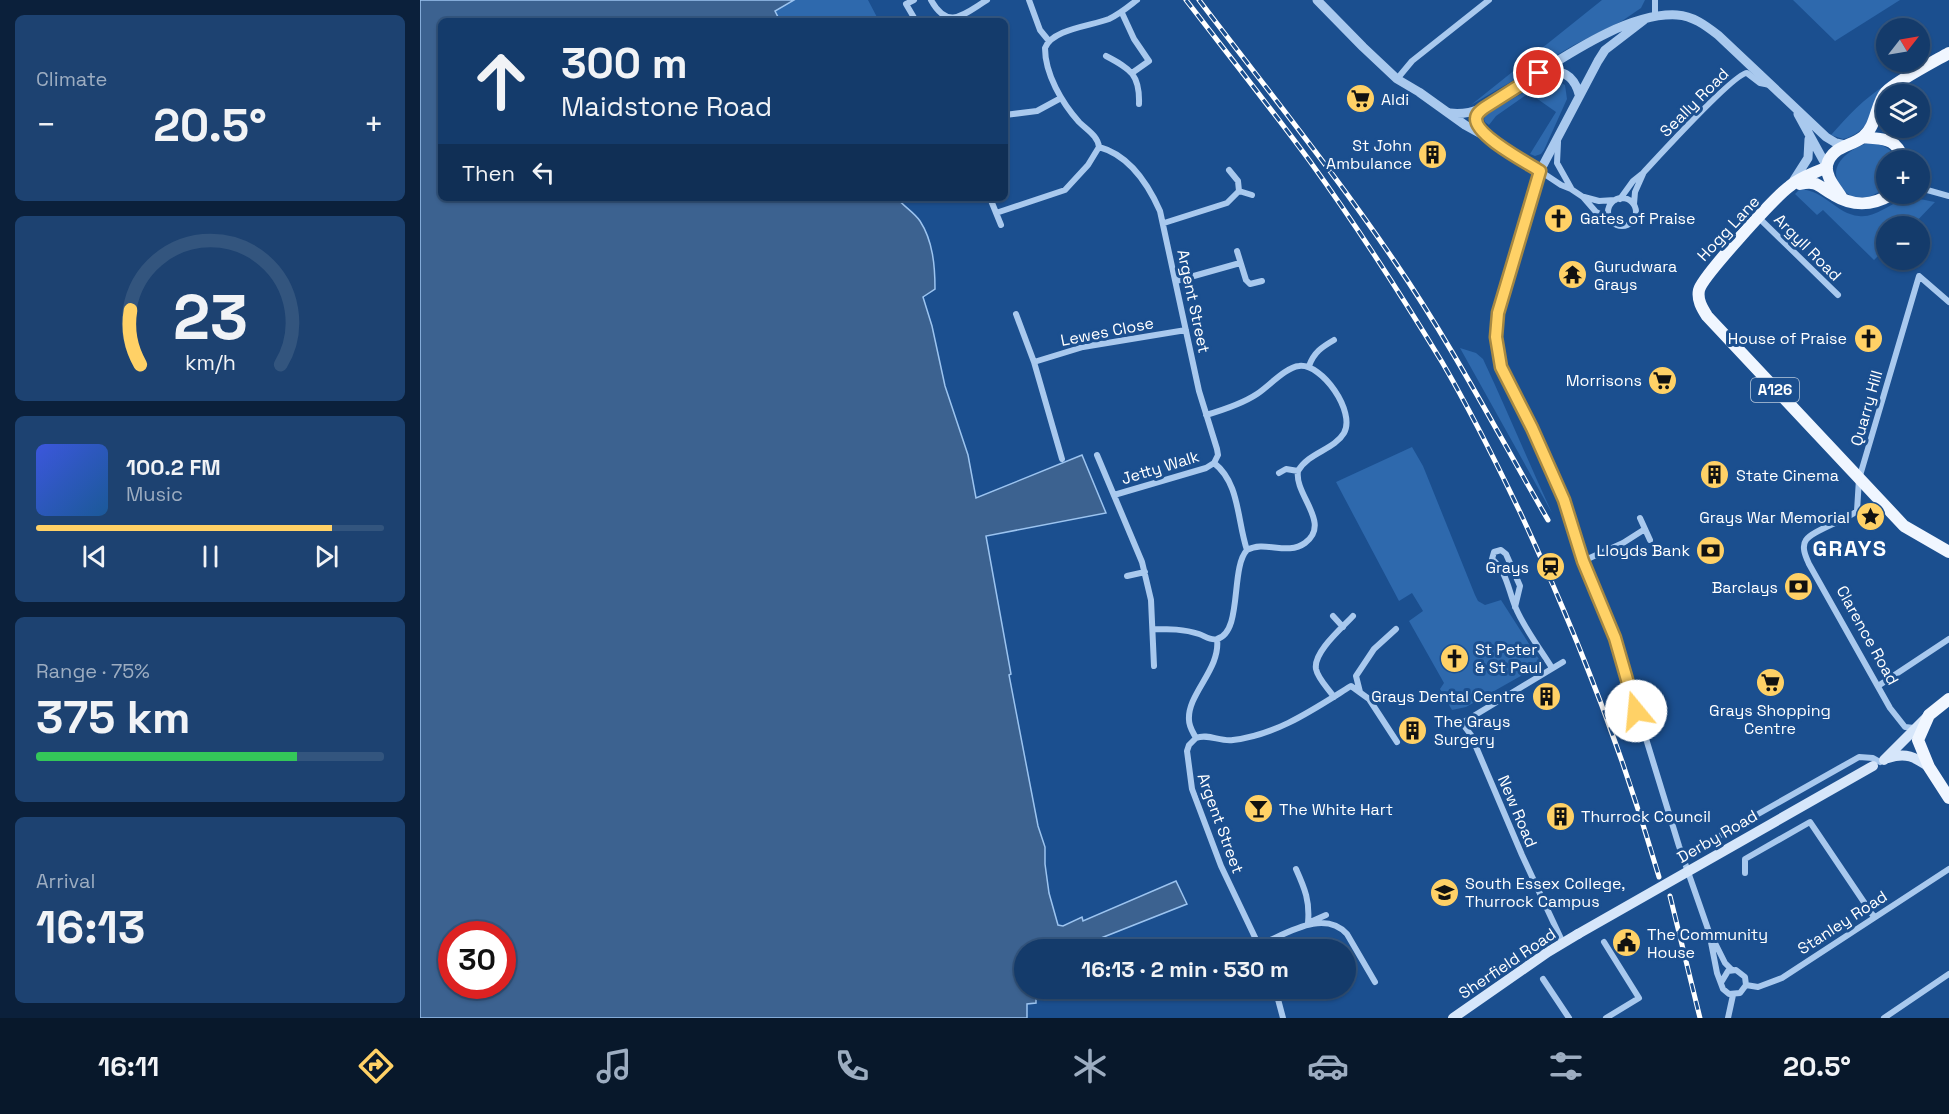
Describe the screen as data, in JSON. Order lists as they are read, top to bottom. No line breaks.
{"streets":{"main road":["Hogg Lane","A126","Derby Road","Sherfield Road"],"street":["Seally Road","Argyll Road","Argent Street","Lewes Close","Quarry Hill","Jetty Walk","Clarence Road","New Road","Stanley Road"]},"crossings":[["Hogg Lane","Argyll Road"],["Hogg Lane","A126"],["Hogg Lane","Quarry Hill"],["Argent Street","Lewes Close"],["Argent Street","Jetty Walk"],["A126","Quarry Hill"],["Quarry Hill","Clarence Road"],["Clarence Road","Derby Road"],["New Road","Sherfield Road"],["Derby Road","Sherfield Road"]],"districts":["GRAYS"],"places":{"supermarket":["Aldi","Morrisons","Grays Shopping Centre"],"building":["St John Ambulance","State Cinema","Grays Dental Centre","The Grays Surgery","Thurrock Council"],"church":["Gates of Praise","House of Praise","St Peter & St Paul"],"temple":["Gurudwara Grays"],"place":["Grays War Memorial"],"bank":["Lloyds Bank","Barclays"],"station":["Grays"],"bar":["The White Hart"],"school or university":["South Essex College, Thurrock Campus"],"public building":["The Community House"]},"north":"top right","page":{"tile":["Climate",["Range · 75%","375 km"],["Arrival","16:13"]],"map_buttons":["+","−"],"turn":["300 m","Maidstone Road"],"heat":["−","20.5°","+"],"then":"Then","song":["100.2 FM","Music"],"limit":"30","trip":"16:13 · 2 min · 530 m","tabs":["16:11","20.5°"],"gauge":["23","km/h"]}}
